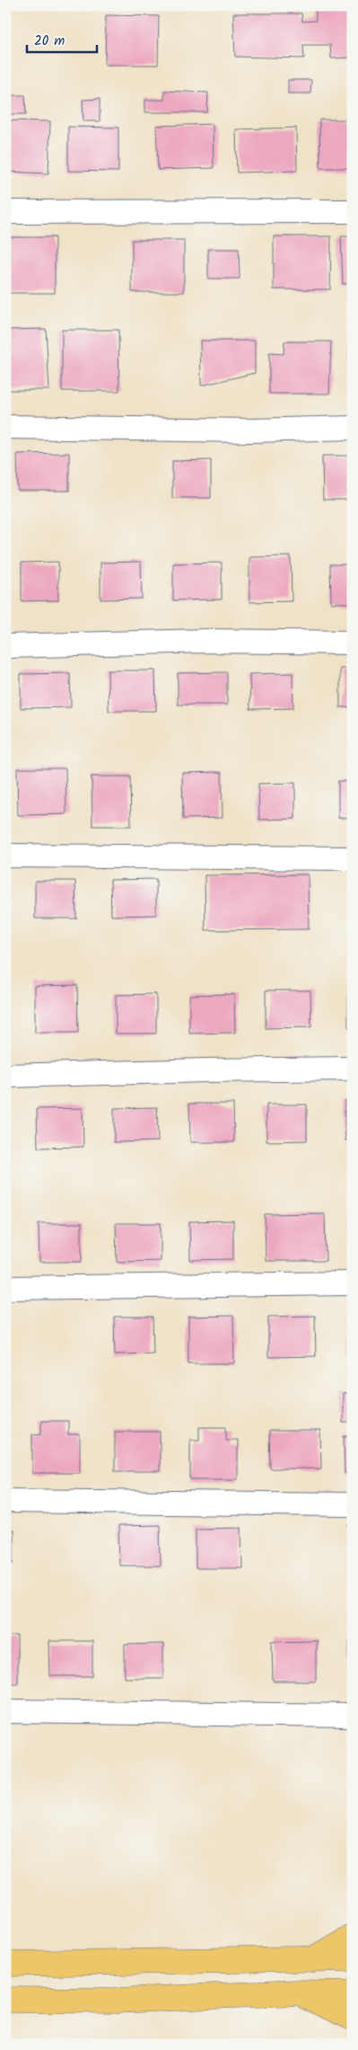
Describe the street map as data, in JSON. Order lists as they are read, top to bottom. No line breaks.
{"scale_bar":"20 m"}
